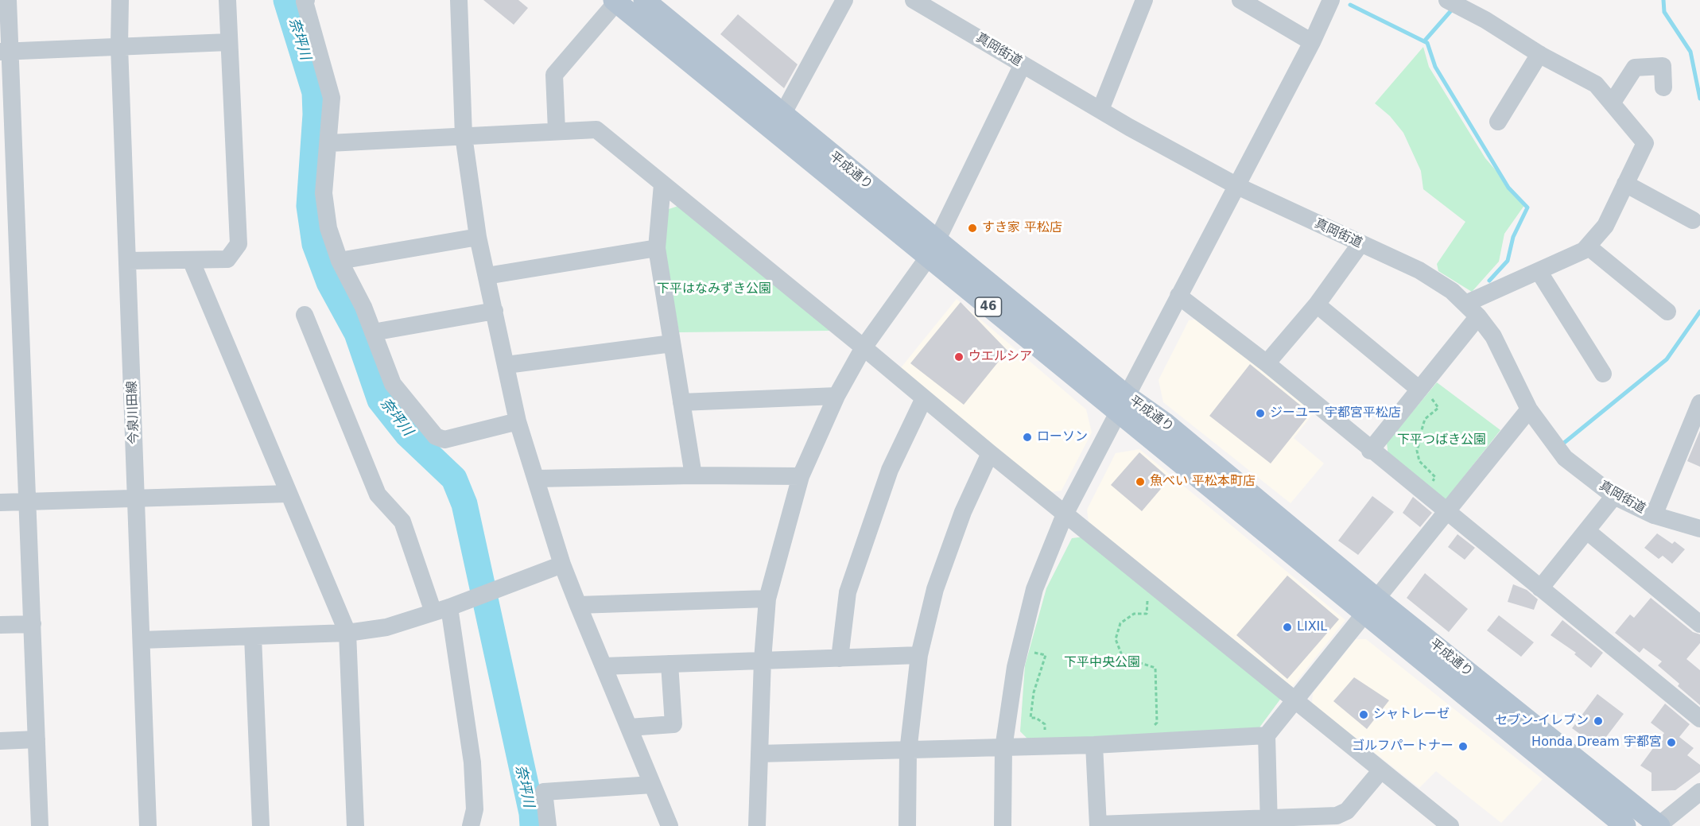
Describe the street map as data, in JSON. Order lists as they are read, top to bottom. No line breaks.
{"streets":{"main road":["平成通り","46"],"street":["真岡街道","今泉川田線"]},"water":["奈坪川"],"parks":["下平はなみずき公園","下平つばき公園","下平中央公園"],"places":["すき家 平松店","ウエルシア","ジーユー 宇都宮平松店","ローソン","魚べい 平松本町店","LIXIL","シャトレーゼ","セブン-イレブン","Honda Dream 宇都宮","ゴルフパートナー"]}
